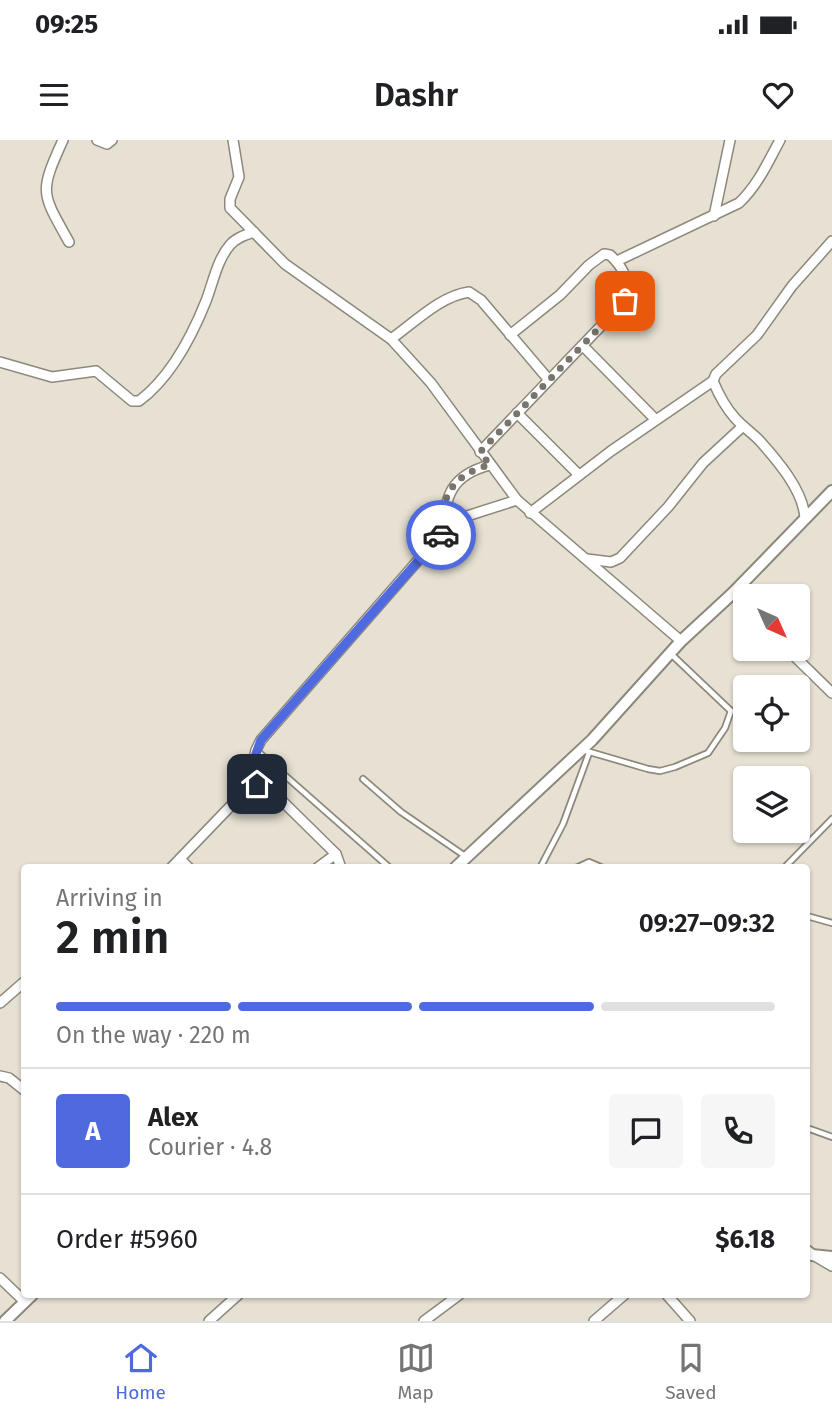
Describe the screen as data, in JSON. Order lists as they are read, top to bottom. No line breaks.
{"north":"bottom right","page":{"status":"09:25","header":"Dashr","heading":["2 min","Arriving in","09:27–09:32"],"panel":["Alex","Courier · 4.8","Order #5960","$6.18"],"bar":"On the way · 220 m","round":"A","tabs":["Home","Map","Saved"]}}
